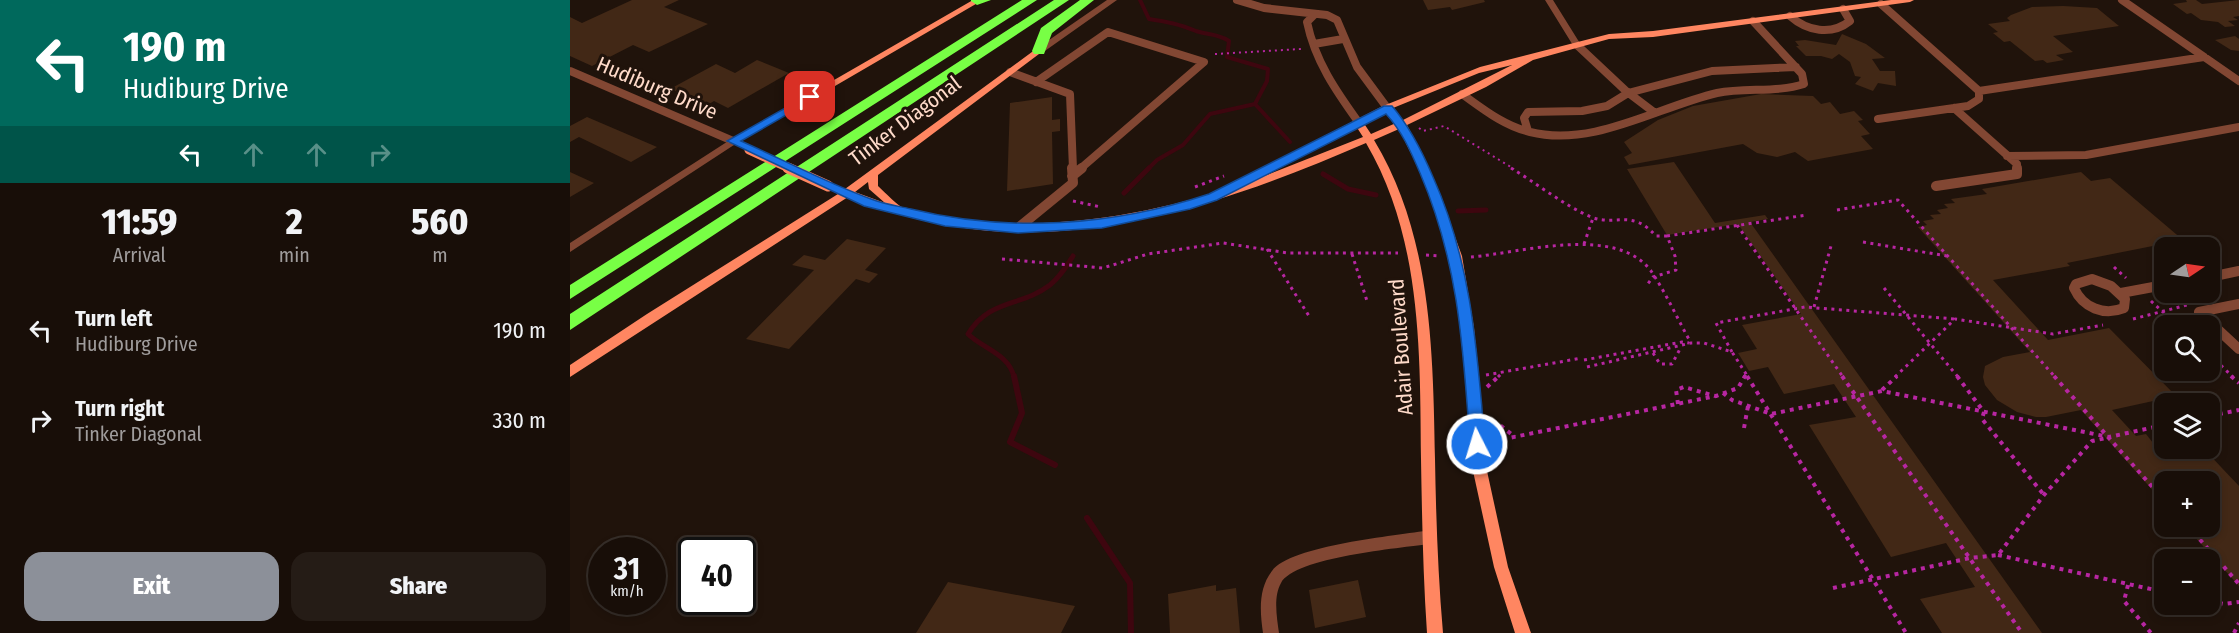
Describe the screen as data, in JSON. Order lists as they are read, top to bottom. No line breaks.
{"streets":{"highway":["Tinker Diagonal"],"street":["Hudiburg Drive","Adair Boulevard"]},"crossings":[["Hudiburg Drive","Tinker Diagonal"],["Hudiburg Drive","Adair Boulevard"]],"north":"right","page":{"turn":["190 m","Hudiburg Drive"],"eta":["11:59","Arrival","2","min","560","m"],"map_buttons":["+","−"],"list":[{"name":"Turn left","note":"Hudiburg Drive","value":"190 m"},{"name":"Turn right","note":"Tinker Diagonal","value":"330 m"}],"speed":"31 km/h","limit":"40","buttons":["Exit","Share"]}}
